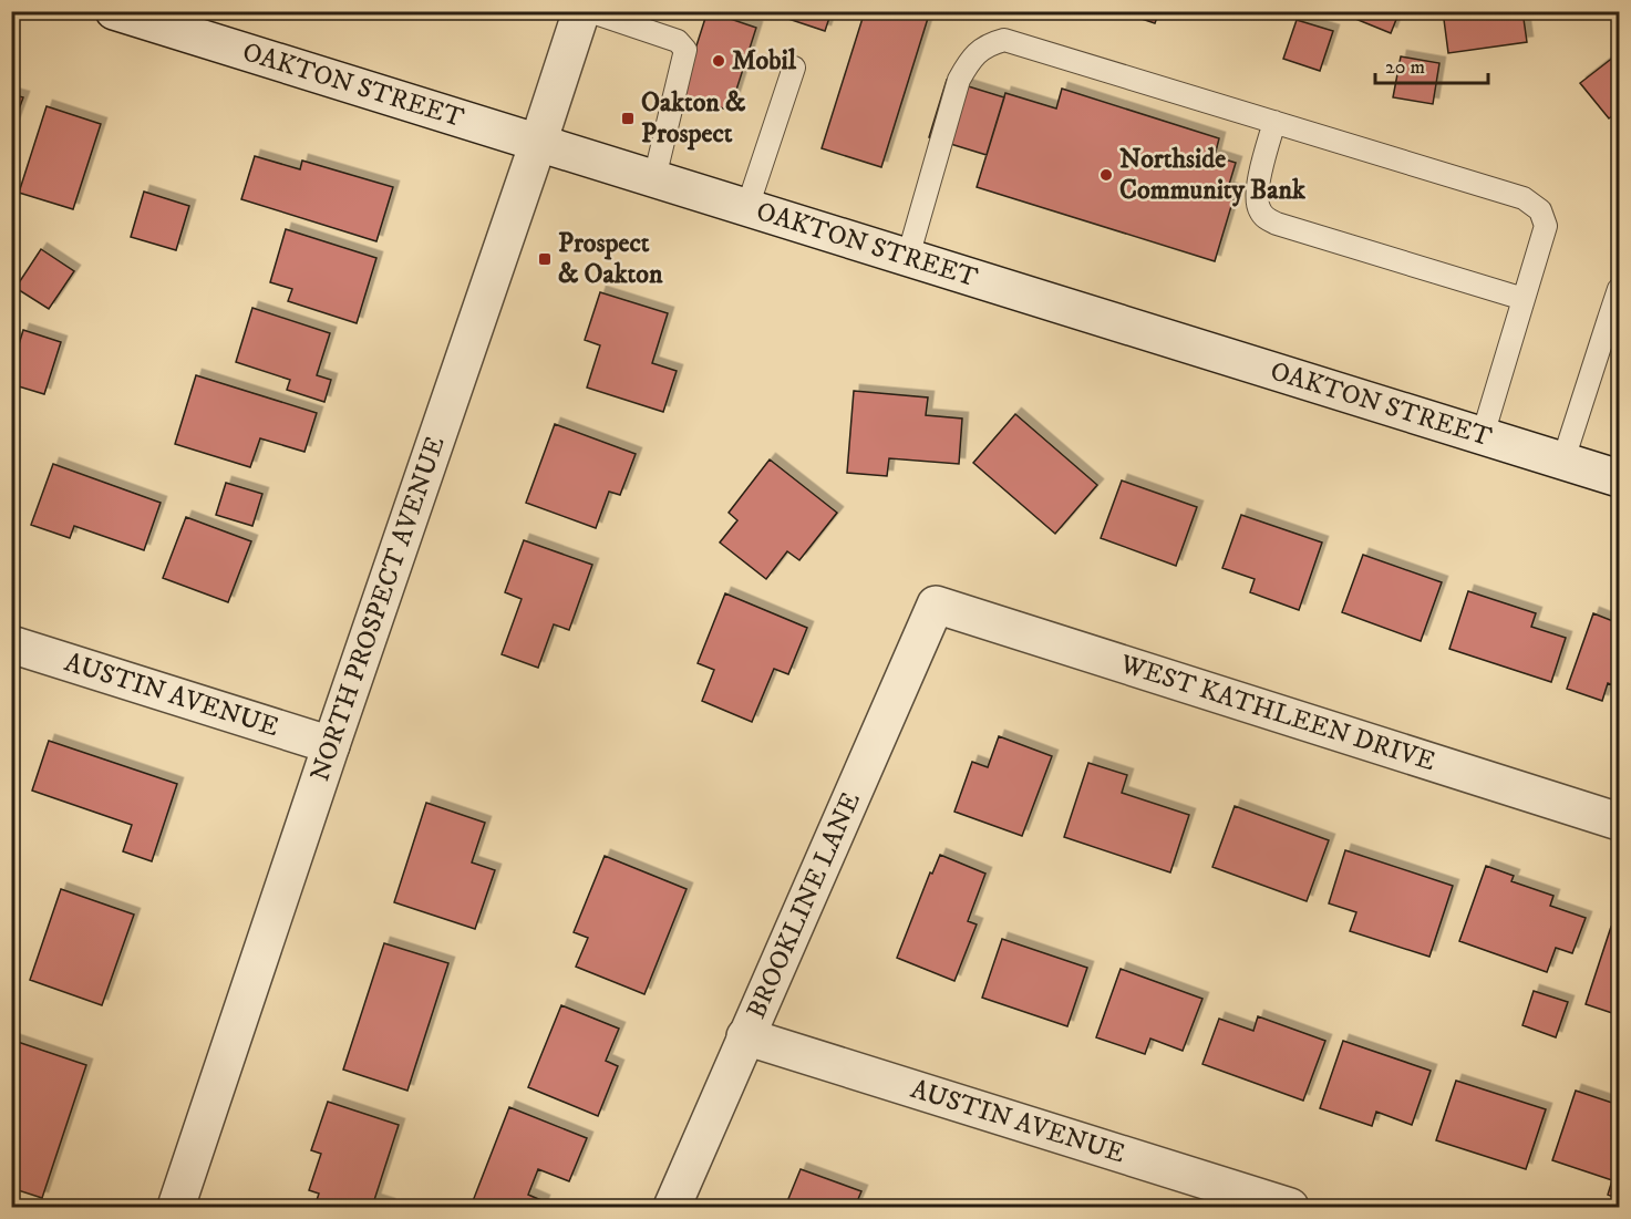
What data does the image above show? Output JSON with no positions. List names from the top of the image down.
{
  "streets": {
    "street": [
      "OAKTON STREET",
      "NORTH PROSPECT AVENUE",
      "AUSTIN AVENUE",
      "WEST KATHLEEN DRIVE",
      "BROOKLINE LANE"
    ]
  },
  "crossings": [
    ["OAKTON STREET", "NORTH PROSPECT AVENUE"],
    ["NORTH PROSPECT AVENUE", "AUSTIN AVENUE"],
    ["AUSTIN AVENUE", "BROOKLINE LANE"],
    ["WEST KATHLEEN DRIVE", "BROOKLINE LANE"]
  ],
  "places": {
    "other": ["Mobil", "Northside Community Bank"],
    "transit": ["Oakton & Prospect", "Prospect & Oakton"]
  },
  "scale_bar": "20 m"
}
